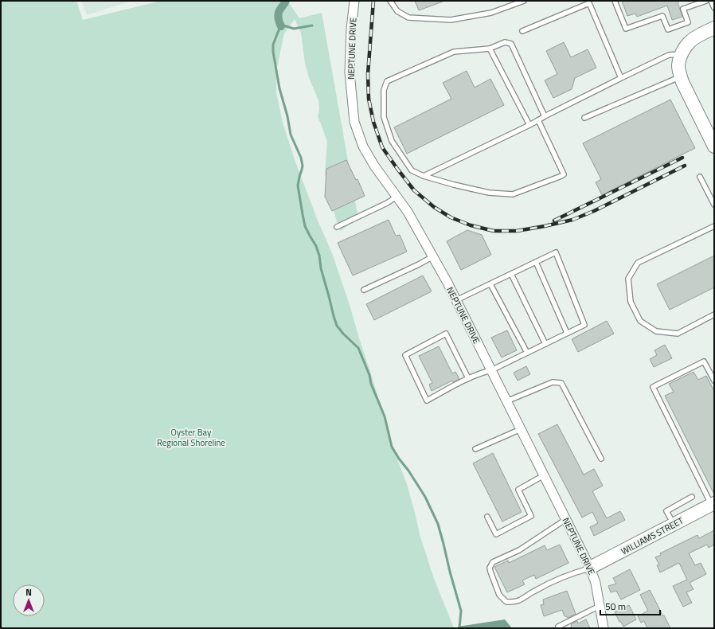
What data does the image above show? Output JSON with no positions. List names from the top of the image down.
{
  "streets": {
    "street": ["NEPTUNE DRIVE", "WILLIAMS STREET"]
  },
  "crossings": [
    ["NEPTUNE DRIVE", "WILLIAMS STREET"]
  ],
  "parks": ["Oyster Bay Regional Shoreline"],
  "scale_bar": "50 m",
  "north": "top"
}
